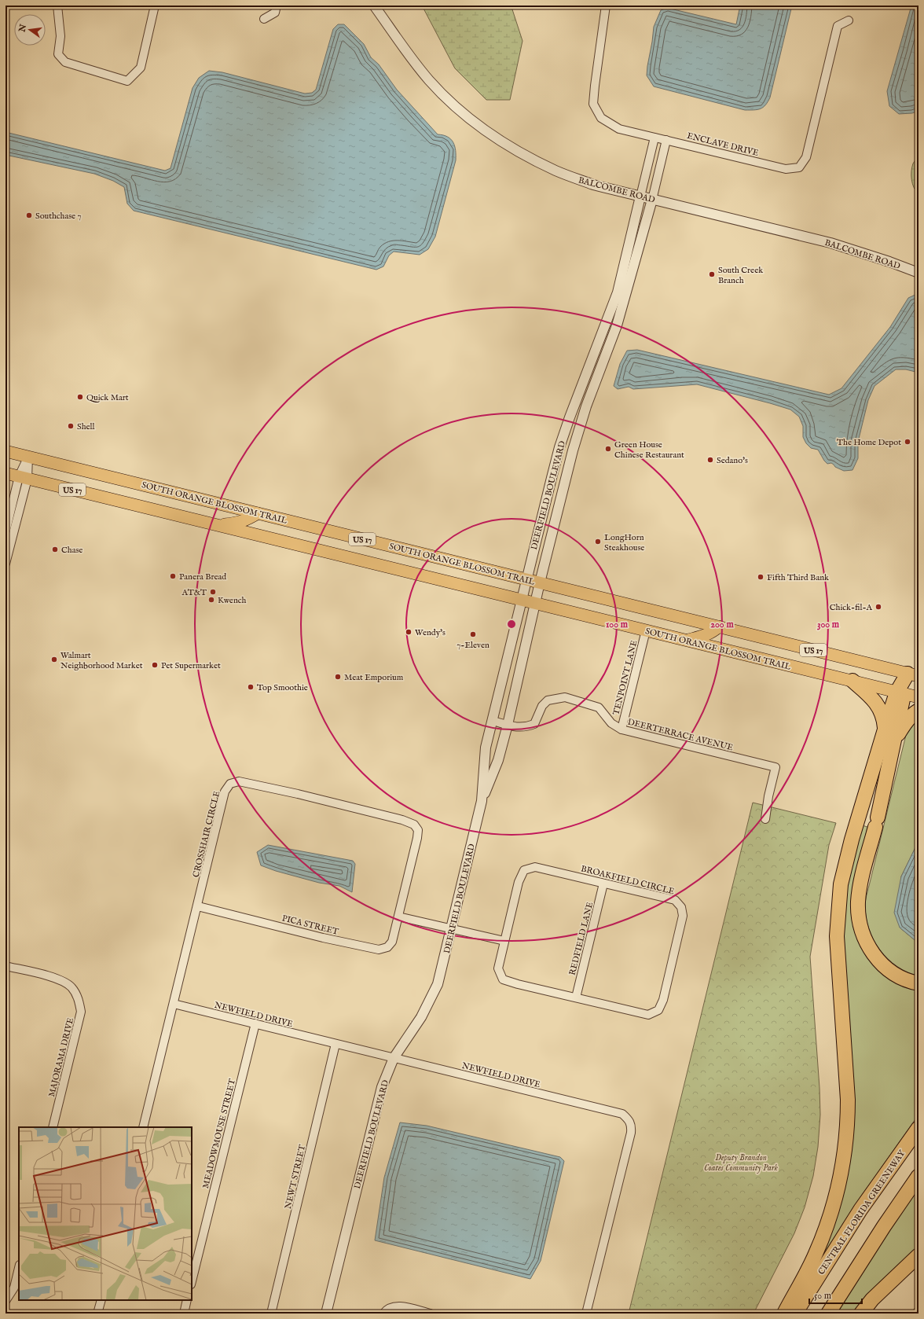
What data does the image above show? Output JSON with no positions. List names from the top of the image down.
{
  "streets": {
    "highway": ["CENTRAL FLORIDA GREENEWAY"],
    "main road": ["US 17", "SOUTH ORANGE BLOSSOM TRAIL"],
    "street": [
      "ENCLAVE DRIVE",
      "BALCOMBE ROAD",
      "DEERFIELD BOULEVARD",
      "TENPOINT LANE",
      "DEERTERRACE AVENUE",
      "CROSSHAIR CIRCLE",
      "BROAKFIELD CIRCLE",
      "PICA STREET",
      "REDFIELD LANE",
      "NEWFIELD DRIVE",
      "MAJORAMA DRIVE",
      "MEADOWMOUSE STREET",
      "NEWT STREET"
    ]
  },
  "crossings": [
    ["BALCOMBE ROAD", "DEERFIELD BOULEVARD"],
    ["DEERFIELD BOULEVARD", "SOUTH ORANGE BLOSSOM TRAIL"],
    ["DEERFIELD BOULEVARD", "DEERTERRACE AVENUE"],
    ["DEERFIELD BOULEVARD", "NEWFIELD DRIVE"],
    ["SOUTH ORANGE BLOSSOM TRAIL", "TENPOINT LANE"],
    ["TENPOINT LANE", "DEERTERRACE AVENUE"],
    ["CROSSHAIR CIRCLE", "PICA STREET"],
    ["CROSSHAIR CIRCLE", "NEWFIELD DRIVE"],
    ["BROAKFIELD CIRCLE", "REDFIELD LANE"],
    ["NEWFIELD DRIVE", "MEADOWMOUSE STREET"],
    ["NEWFIELD DRIVE", "NEWT STREET"]
  ],
  "parks": ["Deputy Brandon Coates Community Park"],
  "places": [
    "Southchase 7",
    "South Creek Branch",
    "Quick Mart",
    "Shell",
    "The Home Depot",
    "Green House Chinese Restaurant",
    "Sedano's",
    "LongHorn Steakhouse",
    "Chase",
    "Panera Bread",
    "Fifth Third Bank",
    "AT&T",
    "Kwench",
    "Chick-fil-A",
    "Wendy's",
    "7-Eleven",
    "Walmart Neighborhood Market",
    "Pet Supermarket",
    "Meat Emporium",
    "Top Smoothie"
  ],
  "scale_bar": "50 m",
  "north": "left",
  "rings": ["100 m", "200 m", "300 m"]
}
